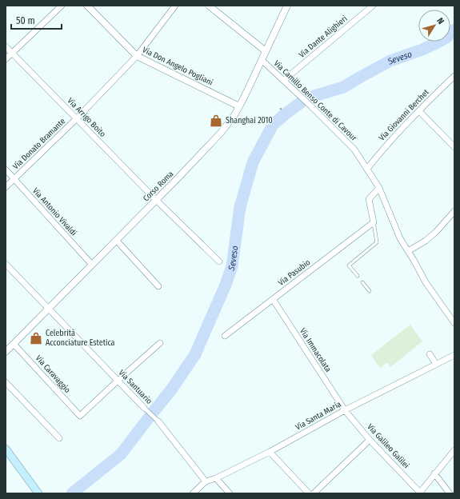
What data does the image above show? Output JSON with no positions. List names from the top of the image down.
{
  "streets": {
    "street": [
      "Via Dante Alighieri",
      "Via Don Angelo Pogliani",
      "Via Camillo Benso Conte di Cavour",
      "Via Giovanni Berchet",
      "Via Arrigo Boito",
      "Via Donato Bramante",
      "Corso Roma",
      "Via Antonio Vivaldi",
      "Via Pasubio",
      "Via Immacolata",
      "Via Caravaggio",
      "Via Santuario",
      "Via Santa Maria",
      "Via Galileo Galilei"
    ]
  },
  "crossings": [
    ["Via Dante Alighieri", "Via Camillo Benso Conte di Cavour"],
    ["Via Don Angelo Pogliani", "Via Donato Bramante"],
    ["Via Don Angelo Pogliani", "Corso Roma"],
    ["Via Camillo Benso Conte di Cavour", "Via Giovanni Berchet"],
    ["Via Camillo Benso Conte di Cavour", "Corso Roma"],
    ["Via Arrigo Boito", "Via Donato Bramante"],
    ["Via Arrigo Boito", "Corso Roma"],
    ["Via Donato Bramante", "Via Antonio Vivaldi"],
    ["Corso Roma", "Via Antonio Vivaldi"],
    ["Corso Roma", "Via Caravaggio"],
    ["Corso Roma", "Via Santuario"],
    ["Via Pasubio", "Via Immacolata"],
    ["Via Immacolata", "Via Santa Maria"],
    ["Via Immacolata", "Via Galileo Galilei"],
    ["Via Caravaggio", "Via Santuario"],
    ["Via Santuario", "Via Santa Maria"],
    ["Via Santa Maria", "Via Galileo Galilei"]
  ],
  "water": ["Seveso"],
  "places": {
    "shop": ["Shanghai 2010", "Celebrità Acconciature Estetica"]
  },
  "scale_bar": "50 m",
  "north": "top right"
}
